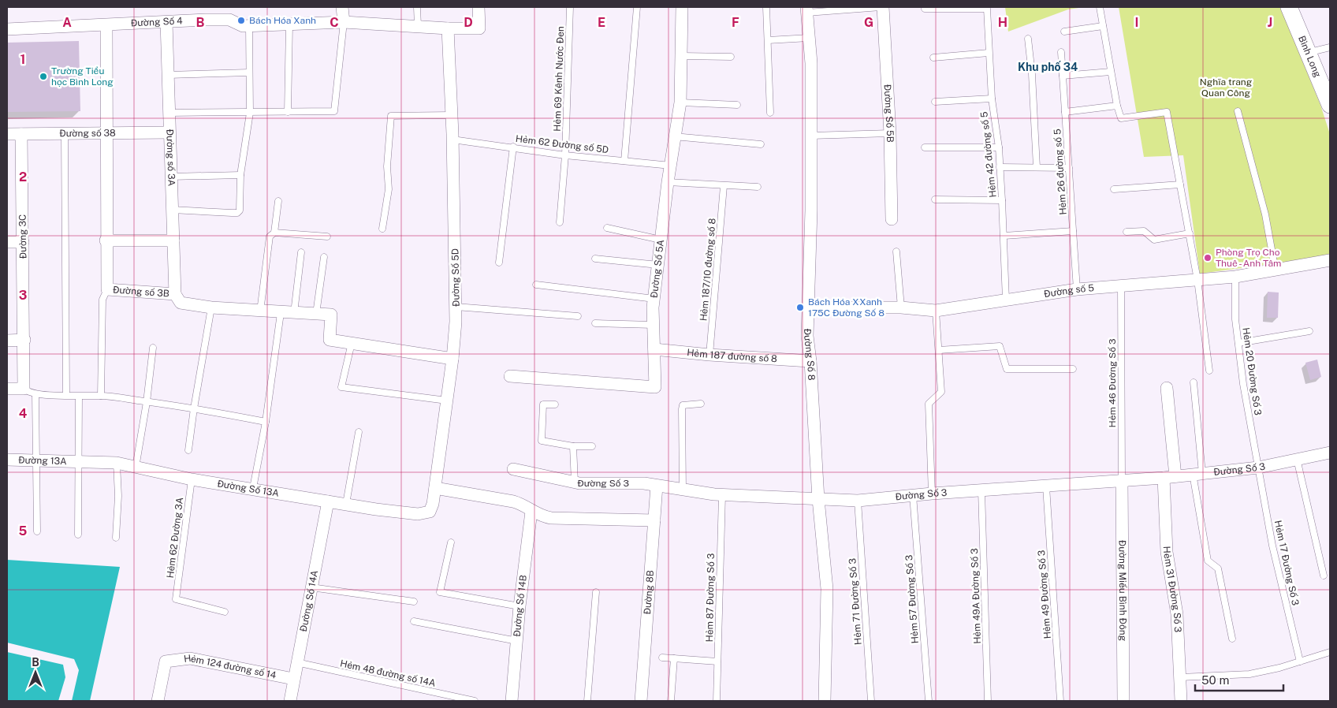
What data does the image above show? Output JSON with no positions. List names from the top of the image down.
{
  "streets": {
    "main road": ["Bình Long"],
    "street": [
      "Đường Số 4",
      "Đường Số 5B",
      "Đường số 38",
      "Đường số 3A",
      "Đường 3C",
      "Đường Số 5A",
      "Đường Số 5D",
      "Đường số 3B",
      "Đường số 5",
      "Đường Số 8",
      "Hẻm 187 đường số 8",
      "Đường 13A",
      "Đường Số 3",
      "Đường Số 13A",
      "Hẻm 31 Đường Số 3",
      "Đường Miếu Bình Đông",
      "Đường 8B",
      "Đường Số 14A",
      "Đường Số 14B",
      "Hẻm 124 đường số 14"
    ],
    "lane": [
      "Hẻm 69 Kênh Nước Đen",
      "Hẻm 62 Đường số 5D",
      "Hẻm 42 đường số 5",
      "Hẻm 26 đường số 5",
      "Hẻm 187/10 đường số 8",
      "Hẻm 20 Đường Số 3",
      "Hẻm 46 Đường Số 3",
      "Hẻm 62 Đường 3A",
      "Hẻm 17 Đường Số 3",
      "Hẻm 49 Đường Số 3",
      "Hẻm 49A Đường Số 3",
      "Hẻm 87 Đường Số 3",
      "Hẻm 57 Đường Số 3",
      "Hẻm 71 Đường Số 3",
      "Hẻm 48 đường số 14A"
    ]
  },
  "crossings": [
    ["Đường Số 4", "Đường số 3A"],
    ["Đường Số 4", "Đường Số 5D"],
    ["Đường Số 4", "Đường số 3B"],
    ["Hẻm 69 Kênh Nước Đen", "Hẻm 62 Đường số 5D"],
    ["Đường số 38", "Đường số 3A"],
    ["Đường số 38", "Đường 3C"],
    ["Đường số 38", "Đường số 3B"],
    ["Hẻm 62 Đường số 5D", "Đường Số 5A"],
    ["Hẻm 62 Đường số 5D", "Đường Số 5D"],
    ["Hẻm 42 đường số 5", "Đường số 5"],
    ["Đường số 3A", "Đường số 3B"],
    ["Hẻm 26 đường số 5", "Đường số 5"],
    ["Đường Số 5A", "Hẻm 187 đường số 8"],
    ["Hẻm 187/10 đường số 8", "Hẻm 187 đường số 8"],
    ["Đường Số 5D", "Đường số 3B"],
    ["Đường Số 5D", "Đường Số 13A"],
    ["Đường số 5", "Đường Số 8"],
    ["Đường số 5", "Hẻm 20 Đường Số 3"],
    ["Đường số 5", "Hẻm 46 Đường Số 3"],
    ["Đường Số 8", "Hẻm 187 đường số 8"],
    ["Đường Số 8", "Đường Số 3"],
    ["Hẻm 20 Đường Số 3", "Đường Số 3"],
    ["Hẻm 20 Đường Số 3", "Hẻm 17 Đường Số 3"],
    ["Hẻm 46 Đường Số 3", "Đường Số 3"],
    ["Hẻm 46 Đường Số 3", "Đường Miếu Bình Đông"],
    ["Đường 13A", "Đường Số 13A"],
    ["Đường Số 3", "Hẻm 17 Đường Số 3"],
    ["Đường Số 3", "Hẻm 31 Đường Số 3"],
    ["Đường Số 3", "Đường Miếu Bình Đông"],
    ["Đường Số 3", "Đường 8B"],
    ["Đường Số 3", "Hẻm 49 Đường Số 3"],
    ["Đường Số 3", "Hẻm 49A Đường Số 3"],
    ["Đường Số 3", "Hẻm 87 Đường Số 3"],
    ["Đường Số 3", "Hẻm 57 Đường Số 3"],
    ["Đường Số 3", "Hẻm 71 Đường Số 3"],
    ["Đường Số 13A", "Hẻm 62 Đường 3A"],
    ["Đường Số 13A", "Đường Số 14A"],
    ["Đường Số 14A", "Hẻm 124 đường số 14"],
    ["Đường Số 14A", "Hẻm 48 đường số 14A"]
  ],
  "districts": ["Khu phố 34"],
  "parks": ["Nghĩa trang Quan Công"],
  "places": [
    "Bách Hóa Xanh",
    "Trường Tiểu học Bình Long",
    "Phòng Trọ Cho Thuê - Anh Tâm",
    "Bách Hóa XXanh 175C Đường Số 8"
  ],
  "scale_bar": "50 m",
  "north": "top",
  "grid": {
    "columns": [
      "A",
      "B",
      "C",
      "D",
      "E",
      "F",
      "G",
      "H",
      "I",
      "J"
    ],
    "rows": [
      "1",
      "2",
      "3",
      "4",
      "5"
    ]
  }
}
